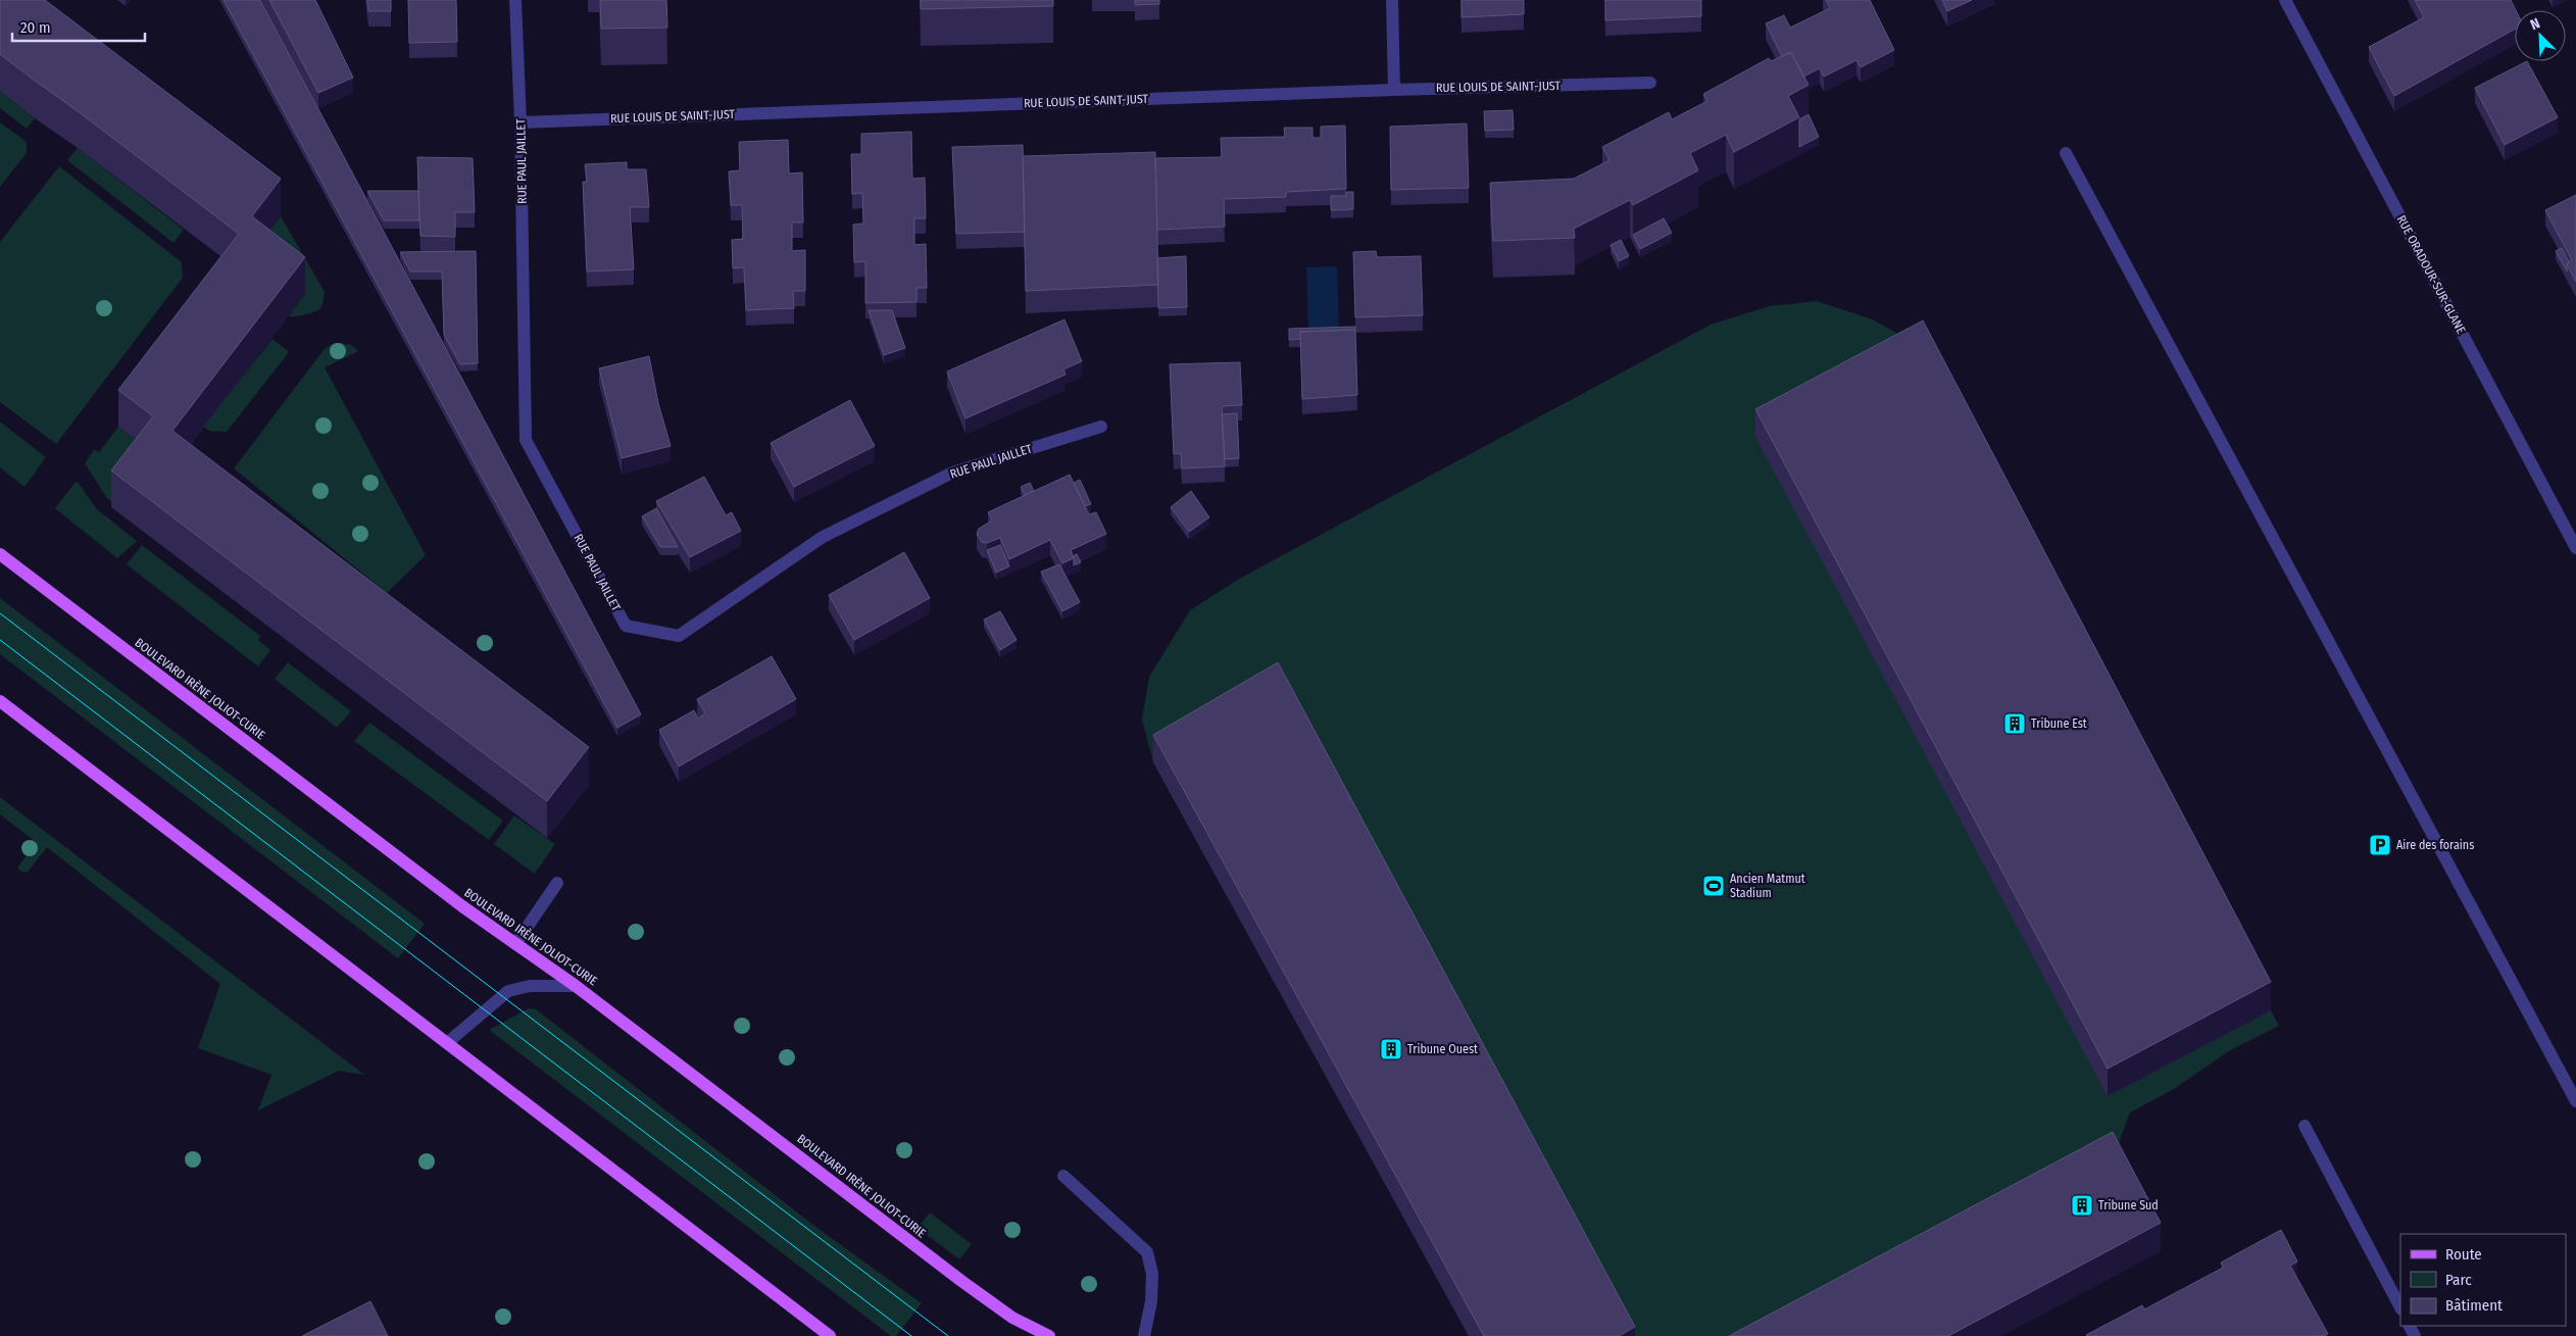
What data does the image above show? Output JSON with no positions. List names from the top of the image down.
{
  "streets": {
    "main road": ["BOULEVARD IRÈNE JOLIOT-CURIE"],
    "street": ["RUE LOUIS DE SAINT-JUST", "RUE PAUL JAILLET", "RUE ORADOUR-SUR-GLANE"]
  },
  "crossings": [
    ["RUE LOUIS DE SAINT-JUST", "RUE PAUL JAILLET"]
  ],
  "places": {
    "building": ["Tribune Est", "Tribune Ouest", "Tribune Sud"],
    "parking": ["Aire des forains"],
    "sports": ["Ancien Matmut Stadium"]
  },
  "legend": ["Route", "Parc", "Bâtiment"],
  "scale_bar": "20 m",
  "north": "top left"
}
